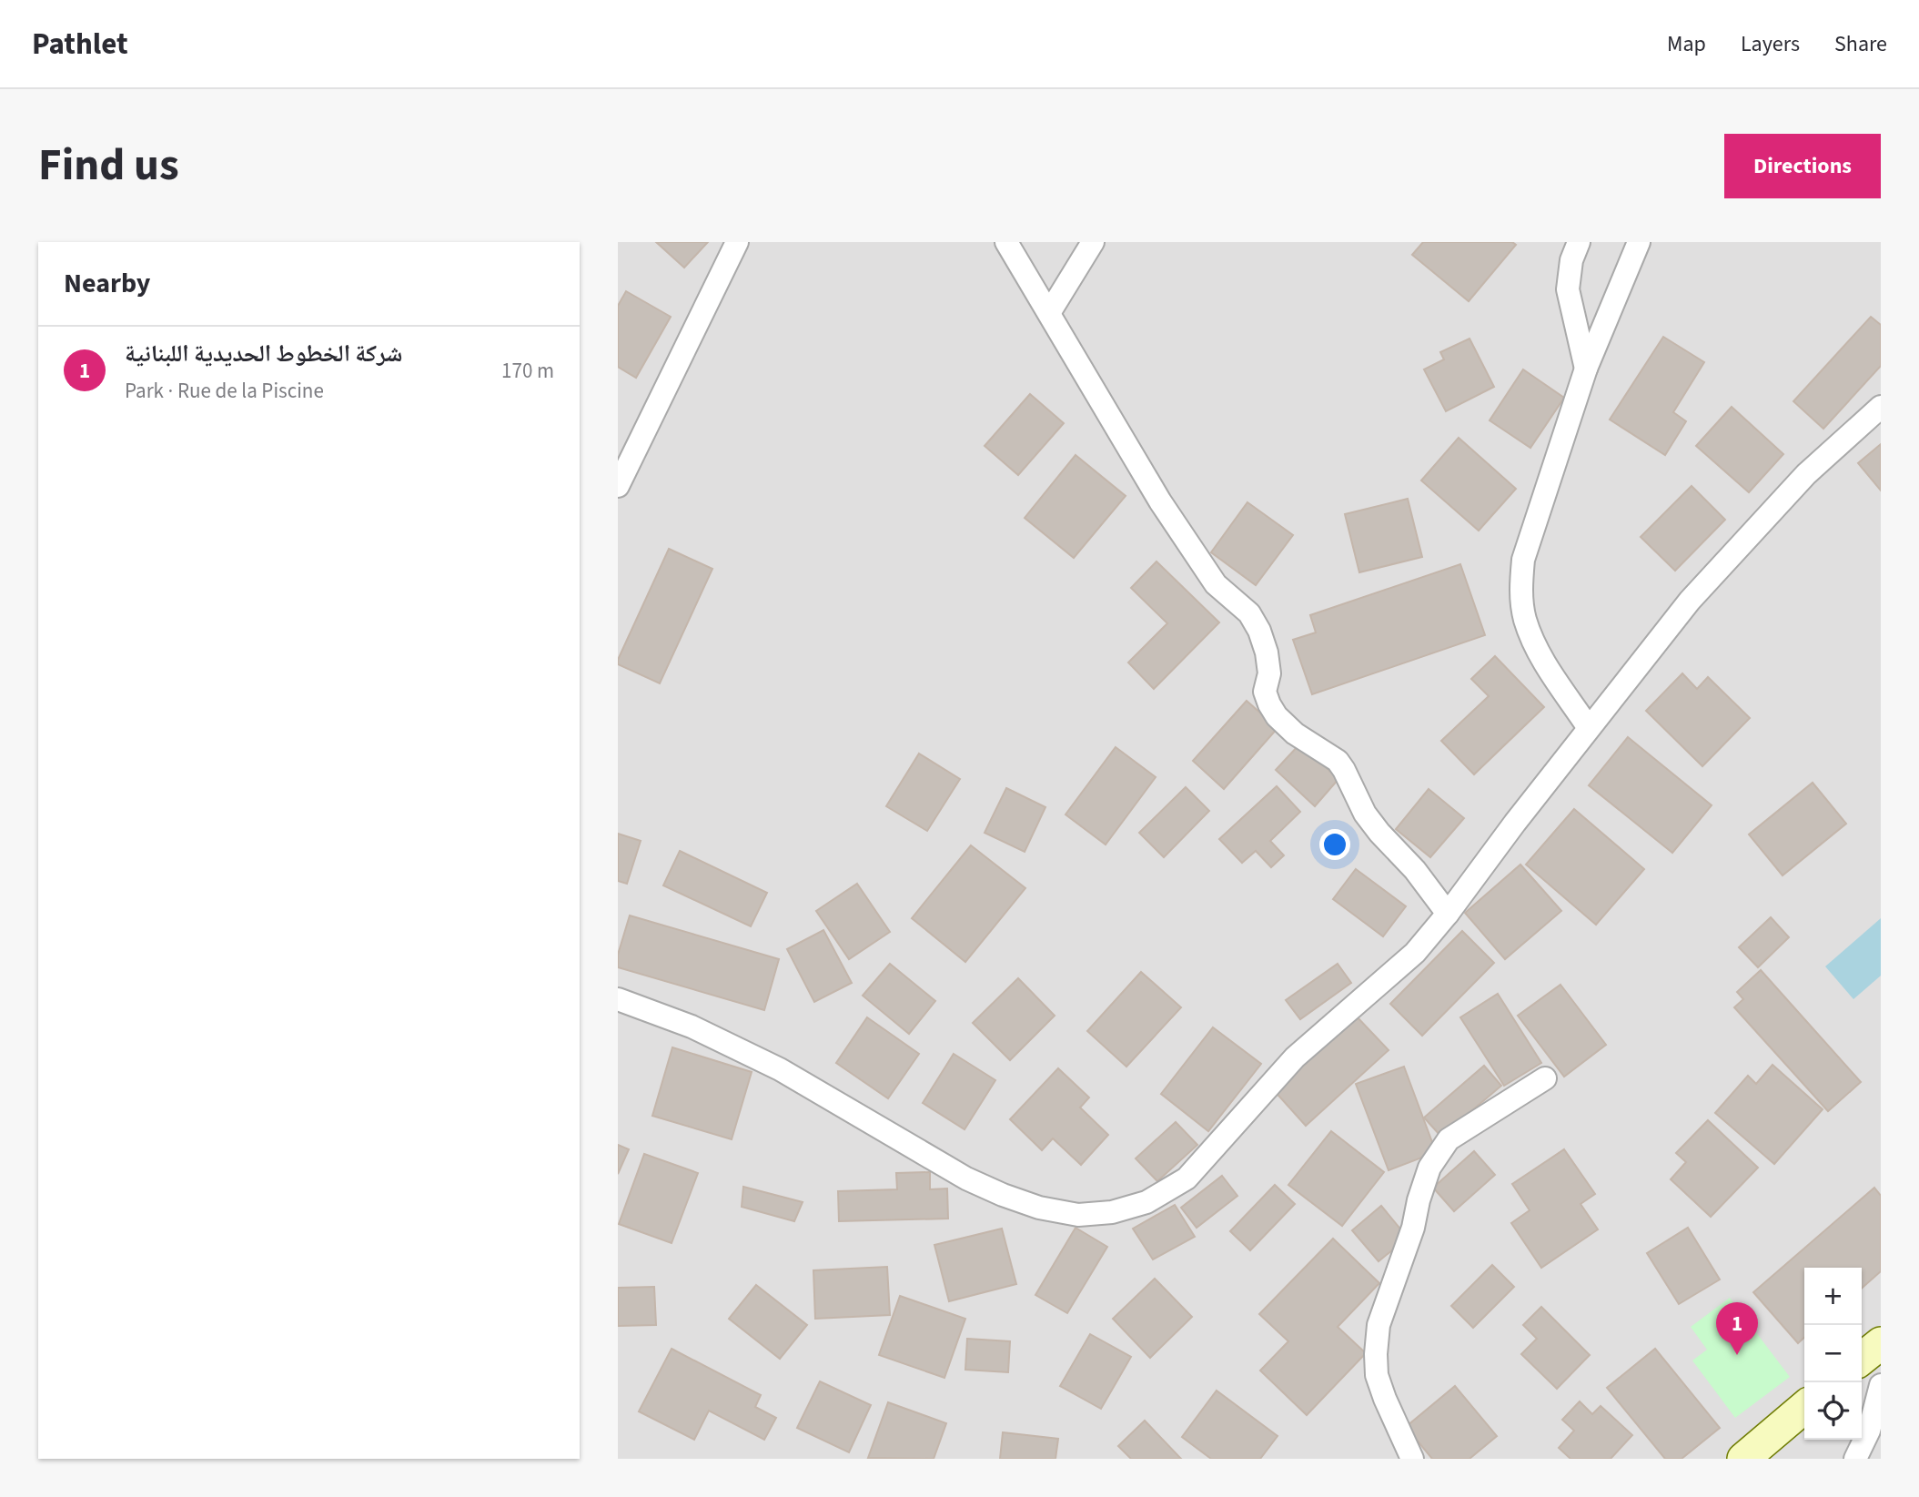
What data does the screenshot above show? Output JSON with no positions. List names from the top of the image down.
{
  "page": {
    "header": "Pathlet",
    "nav": ["Map", "Layers", "Share"],
    "title": "Find us",
    "buttons": "Directions",
    "heading": "Nearby",
    "list": [
      {
        "mark": "1",
        "name": "شركة الخطوط الحديدية اللبنانية",
        "note": "Park · Rue de la Piscine",
        "value": "170 m"
      }
    ],
    "map_buttons": ["+", "−"],
    "pins": "1"
  }
}
